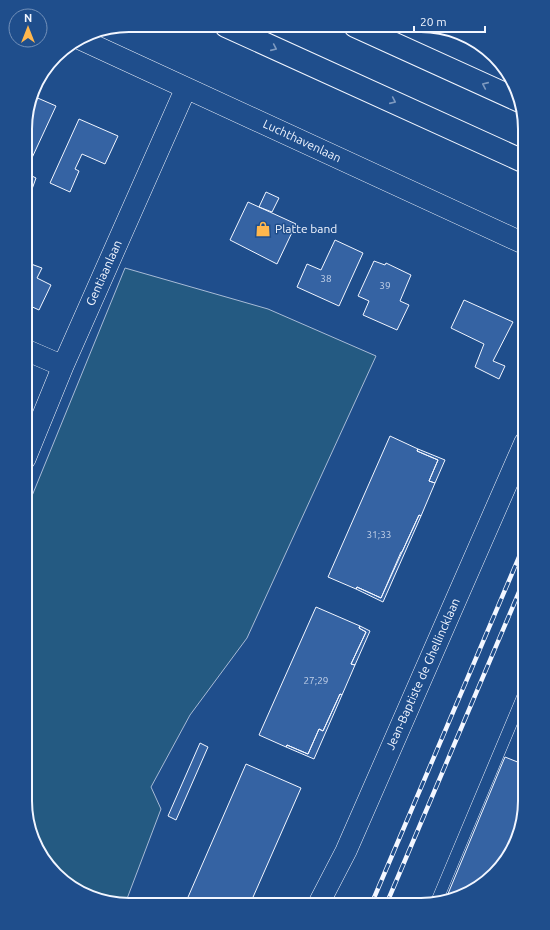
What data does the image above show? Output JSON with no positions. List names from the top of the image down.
{
  "streets": {
    "street": ["Luchthavenlaan", "Gentiaanlaan", "Jean-Baptiste de Ghellincklaan"]
  },
  "crossings": [
    ["Luchthavenlaan", "Gentiaanlaan"]
  ],
  "places": {
    "shop": ["Platte band"]
  },
  "house_numbers": [
    "38",
    "39",
    "31;33",
    "27;29"
  ],
  "scale_bar": "20 m",
  "north": "top"
}
